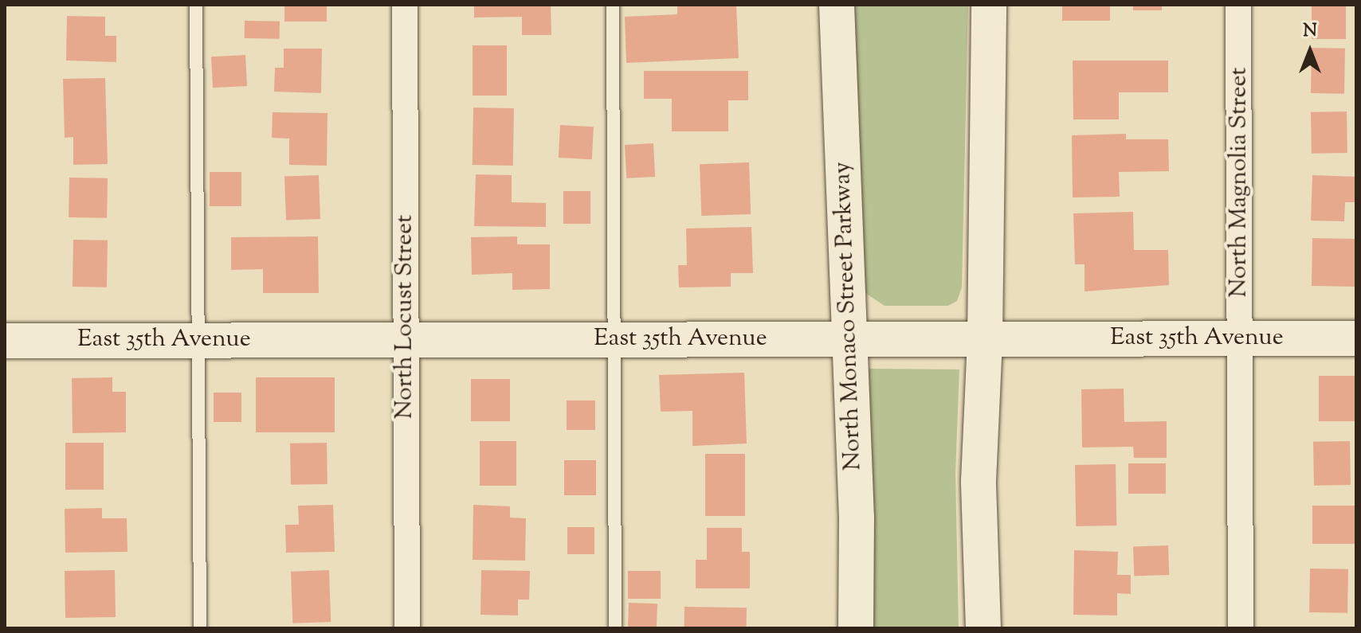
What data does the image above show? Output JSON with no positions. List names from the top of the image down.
{
  "streets": {
    "street": [
      "North Magnolia Street",
      "North Monaco Street Parkway",
      "North Locust Street",
      "East 35th Avenue"
    ]
  },
  "crossings": [
    ["North Magnolia Street", "East 35th Avenue"],
    ["North Monaco Street Parkway", "East 35th Avenue"],
    ["North Locust Street", "East 35th Avenue"]
  ],
  "north": "top"
}
